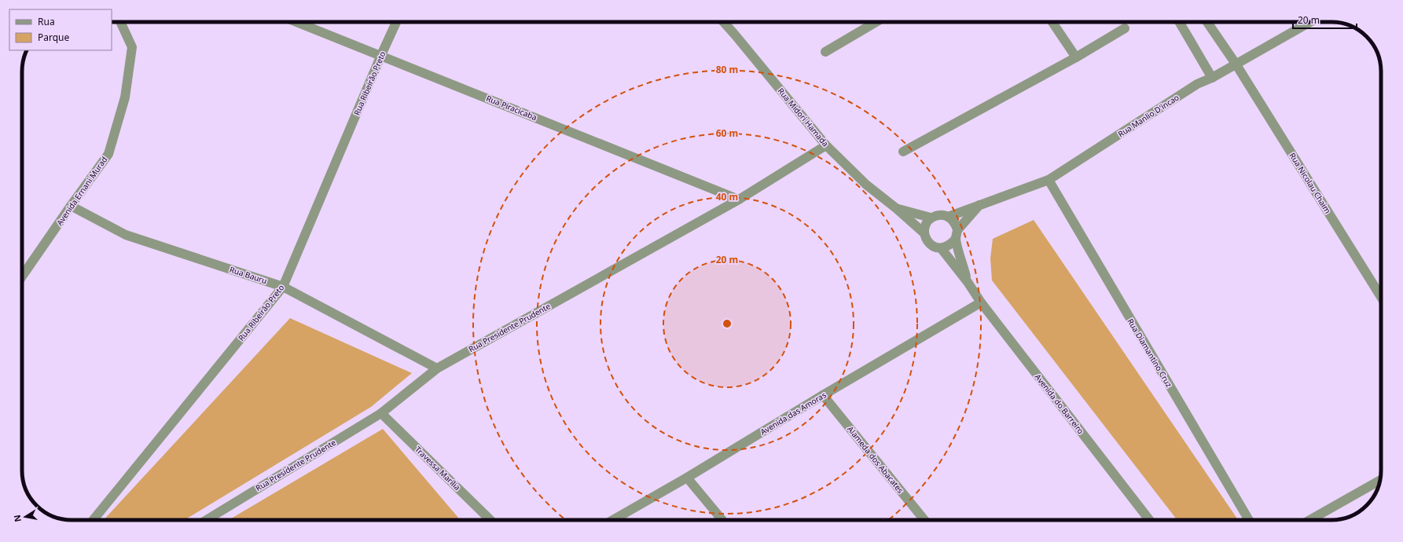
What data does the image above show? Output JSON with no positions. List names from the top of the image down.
{
  "streets": {
    "street": [
      "Rua Ribeirão Preto",
      "Rua Piracicaba",
      "Rua Manlio D'incao",
      "Rua Midori Hamada",
      "Rua Nicolau Chaim",
      "Avenida Ernani Murad",
      "Rua Bauru",
      "Rua Presidente Prudente",
      "Rua Diamantino Cruz",
      "Avenida do Barreiro",
      "Avenida das Amoras",
      "Alameda dos Abacates",
      "Travessa Marília"
    ]
  },
  "crossings": [
    ["Rua Ribeirão Preto", "Rua Piracicaba"],
    ["Rua Ribeirão Preto", "Rua Bauru"],
    ["Rua Piracicaba", "Rua Presidente Prudente"],
    ["Rua Manlio D'incao", "Rua Midori Hamada"],
    ["Rua Manlio D'incao", "Rua Nicolau Chaim"],
    ["Rua Manlio D'incao", "Rua Diamantino Cruz"],
    ["Rua Manlio D'incao", "Avenida do Barreiro"],
    ["Rua Midori Hamada", "Rua Presidente Prudente"],
    ["Rua Midori Hamada", "Avenida do Barreiro"],
    ["Avenida Ernani Murad", "Rua Bauru"],
    ["Rua Bauru", "Rua Presidente Prudente"],
    ["Rua Presidente Prudente", "Travessa Marília"],
    ["Avenida do Barreiro", "Avenida das Amoras"],
    ["Avenida das Amoras", "Alameda dos Abacates"]
  ],
  "legend": ["Rua", "Parque"],
  "scale_bar": "20 m",
  "north": "left",
  "rings": [
    "80 m",
    "60 m",
    "40 m",
    "20 m"
  ]
}
